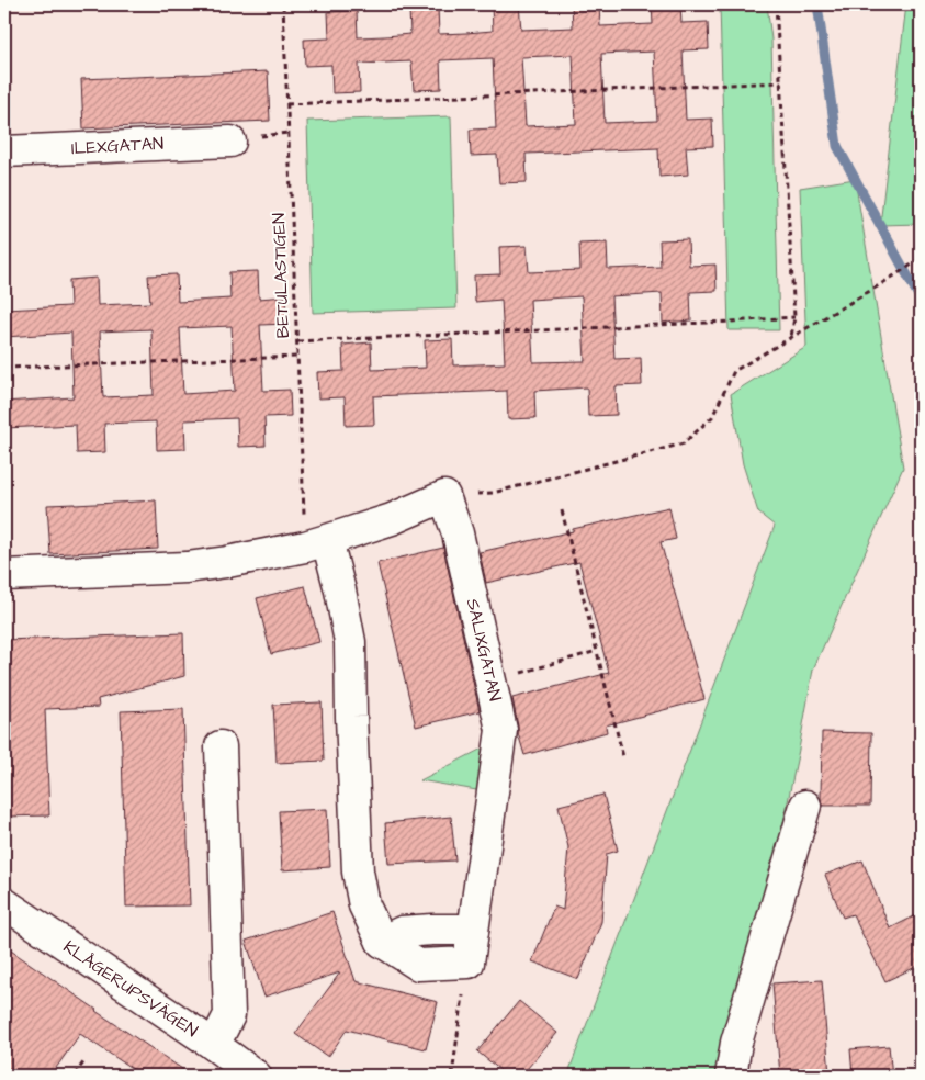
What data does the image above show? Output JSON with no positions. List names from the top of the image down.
{
  "streets": {
    "street": ["ILEXGATAN", "SALIXGATAN", "KLÅGERUPSVÄGEN"],
    "path": ["BETULASTIGEN"]
  }
}
